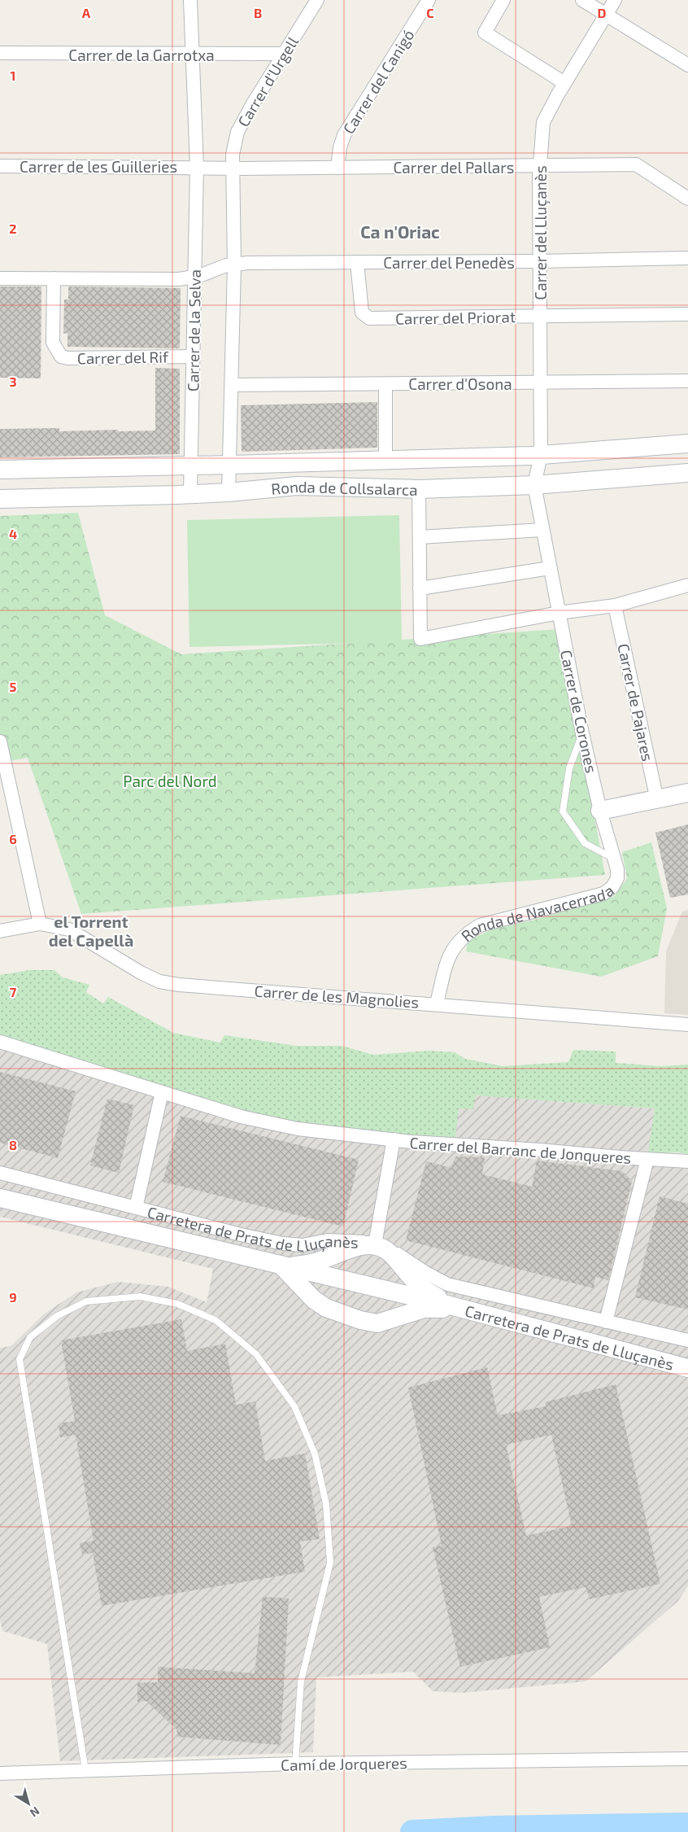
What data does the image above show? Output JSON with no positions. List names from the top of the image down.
{
  "streets": {
    "street": [
      "Carrer de la Garrotxa",
      "Carrer d'Urgell",
      "Carrer del Canigó",
      "Carrer de les Guilleries",
      "Carrer del Pallars",
      "Carrer del Lluçanès",
      "Carrer del Penedès",
      "Carrer del Priorat",
      "Carrer de la Selva",
      "Carrer del Rif",
      "Carrer d'Osona",
      "Ronda de Collsalarca",
      "Carrer de Pajares",
      "Carrer de Corones",
      "Ronda de Navacerrada",
      "Carrer de les Magnolies",
      "Carrer del Barranc de Jonqueres",
      "Carretera de Prats de Lluçanès",
      "Camí de Jorqueres"
    ]
  },
  "crossings": [
    ["Carrer de la Garrotxa", "Carrer d'Urgell"],
    ["Carrer de la Garrotxa", "Carrer de la Selva"],
    ["Carrer d'Urgell", "Carrer de les Guilleries"],
    ["Carrer d'Urgell", "Carrer del Pallars"],
    ["Carrer del Canigó", "Carrer del Pallars"],
    ["Carrer de les Guilleries", "Carrer del Pallars"],
    ["Carrer de les Guilleries", "Carrer de la Selva"],
    ["Carrer del Pallars", "Carrer del Lluçanès"],
    ["Carrer del Lluçanès", "Carrer del Penedès"],
    ["Carrer del Lluçanès", "Carrer del Priorat"],
    ["Carrer del Lluçanès", "Carrer d'Osona"],
    ["Carrer del Lluçanès", "Ronda de Collsalarca"],
    ["Carrer del Lluçanès", "Carrer de Corones"],
    ["Carrer del Penedès", "Carrer del Priorat"],
    ["Carrer del Penedès", "Carrer de la Selva"],
    ["Carrer del Penedès", "Carrer del Rif"],
    ["Carrer de la Selva", "Carrer del Rif"],
    ["Carrer de la Selva", "Ronda de Collsalarca"],
    ["Ronda de Collsalarca", "Carrer de Corones"],
    ["Carrer de Corones", "Ronda de Navacerrada"],
    ["Ronda de Navacerrada", "Carrer de les Magnolies"],
    ["Carrer del Barranc de Jonqueres", "Carretera de Prats de Lluçanès"]
  ],
  "districts": ["Ca n'Oriac", "el Torrent del Capellà"],
  "parks": ["Parc del Nord"],
  "north": "bottom right",
  "grid": {
    "columns": [
      "A",
      "B",
      "C",
      "D"
    ],
    "rows": [
      "1",
      "2",
      "3",
      "4",
      "5",
      "6",
      "7",
      "8",
      "9"
    ]
  }
}
